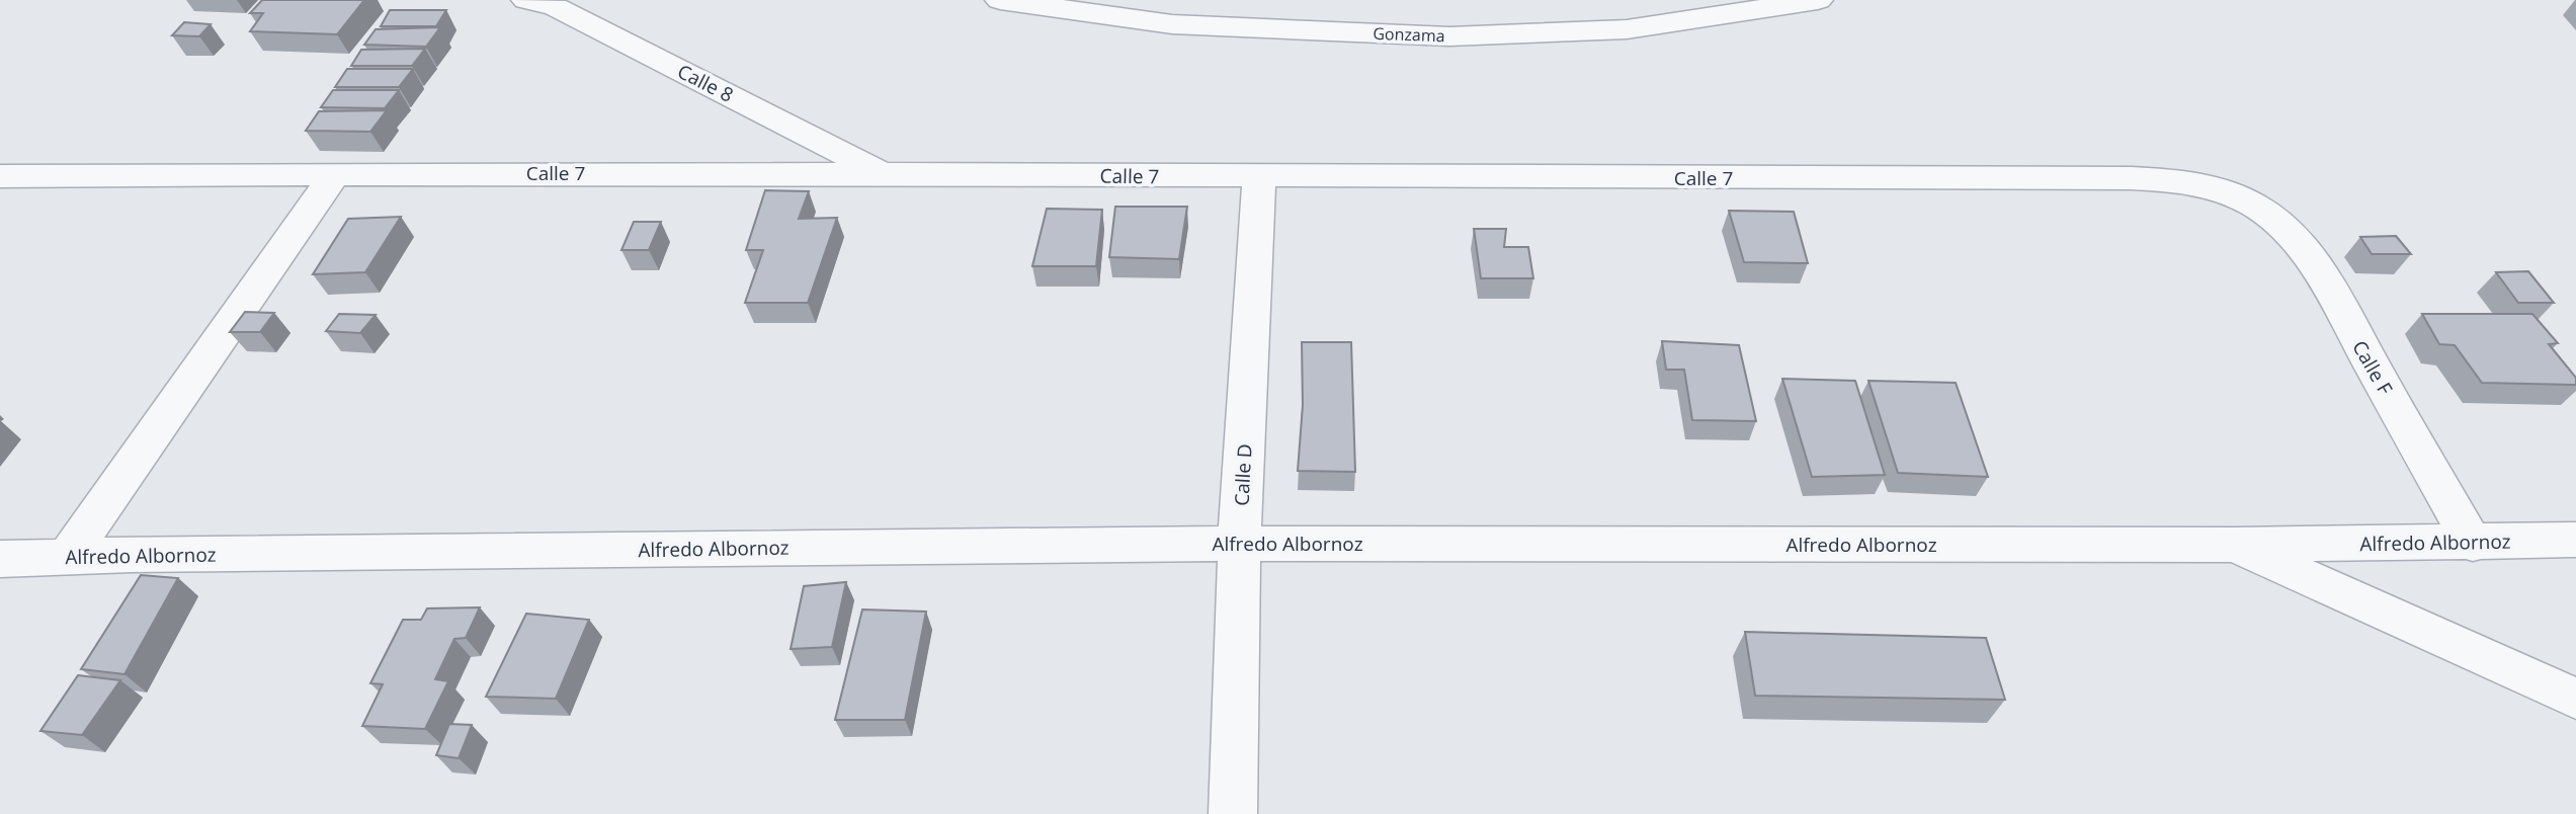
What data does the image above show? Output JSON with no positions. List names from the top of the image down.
{
  "streets": {
    "street": [
      "Gonzama",
      "Calle 8",
      "Calle 7",
      "Calle F",
      "Calle D",
      "Alfredo Albornoz"
    ]
  },
  "crossings": [
    ["Calle 8", "Calle 7"],
    ["Calle 7", "Calle F"],
    ["Calle 7", "Calle D"],
    ["Calle F", "Alfredo Albornoz"],
    ["Calle D", "Alfredo Albornoz"]
  ]
}
